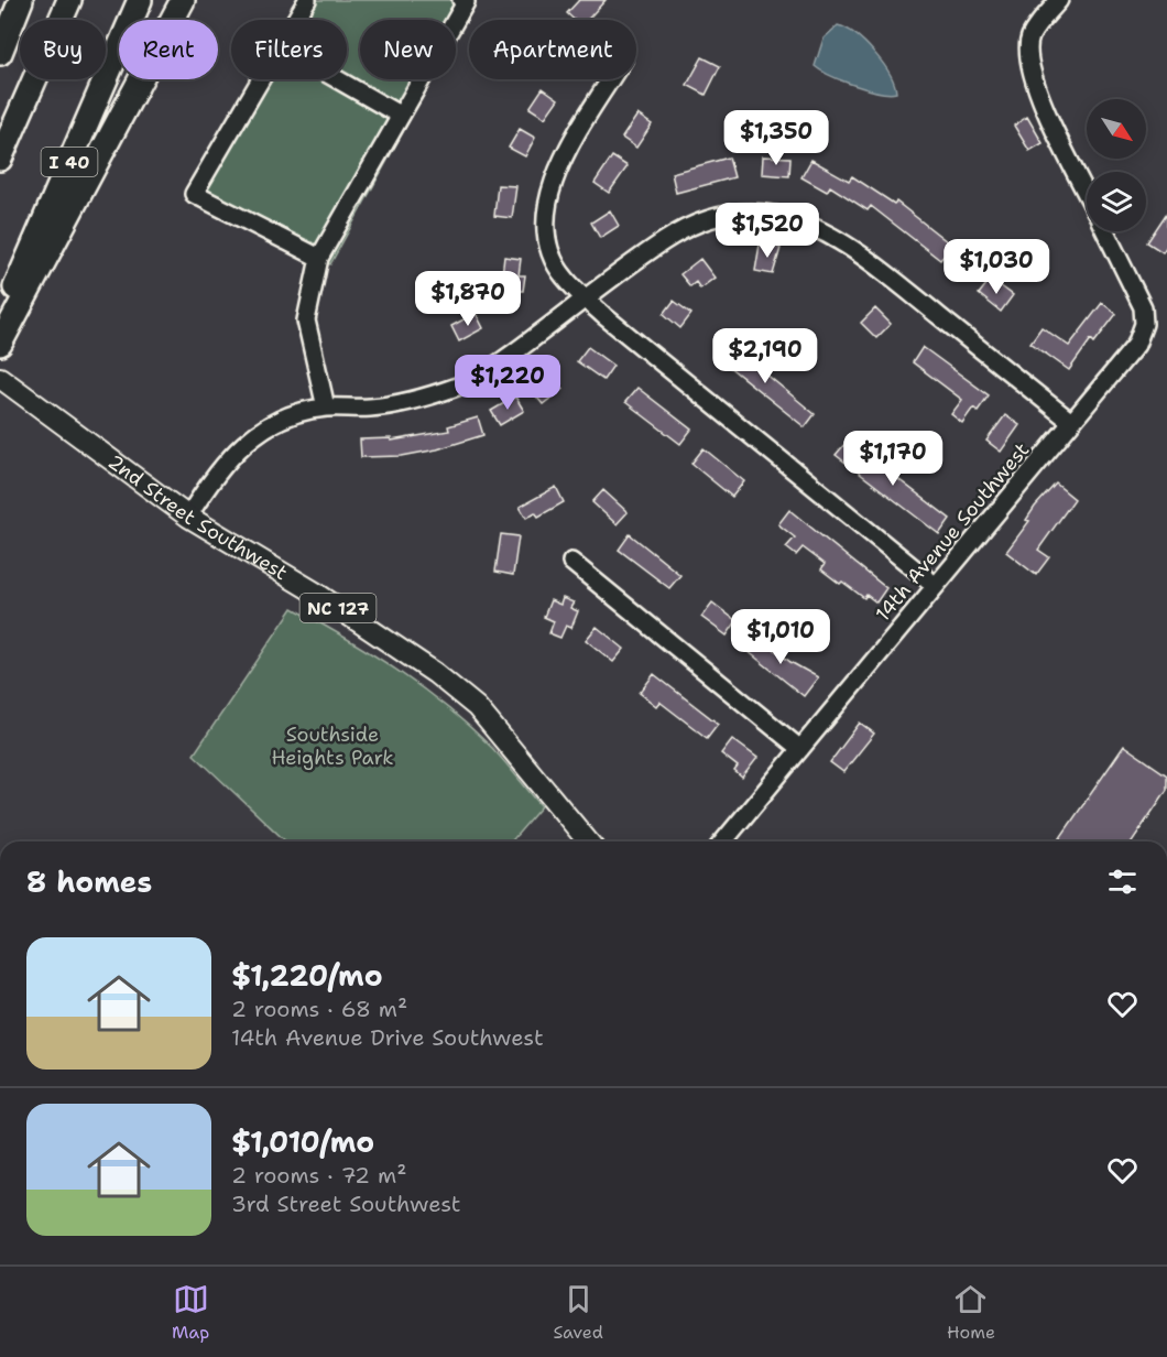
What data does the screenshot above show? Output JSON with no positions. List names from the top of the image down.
{
  "streets": {
    "highway": ["I 40"],
    "main road": ["2nd Street Southwest", "NC 127"],
    "street": ["14th Avenue Southwest"]
  },
  "parks": ["Southside Heights Park"],
  "north": "bottom right",
  "page": {
    "chip": [
      "Buy",
      "Rent",
      "Filters",
      "New",
      "Apartment"
    ],
    "price": [
      "$1,350",
      "$1,520",
      "$1,030",
      "$1,870",
      "$2,190",
      "$1,220",
      "$1,170",
      "$1,010"
    ],
    "heading": "8 homes",
    "list": [
      {
        "name": "$1,220/mo",
        "note": "2 rooms · 68 m² · 14th Avenue Drive Southwest"
      },
      {
        "name": "$1,010/mo",
        "note": "2 rooms · 72 m² · 3rd Street Southwest"
      }
    ],
    "tabs": ["Map", "Saved", "Home"]
  }
}
